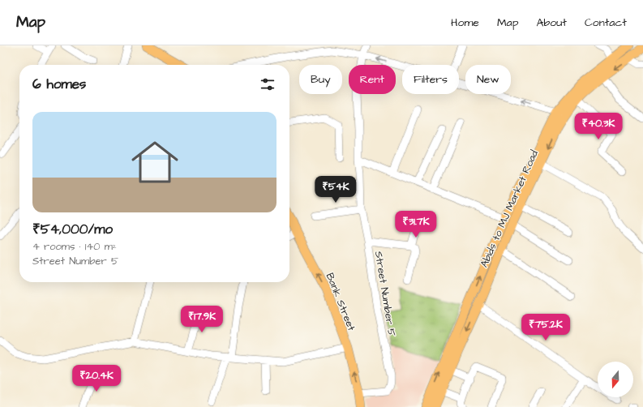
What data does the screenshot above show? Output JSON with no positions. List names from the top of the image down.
{
  "streets": {
    "main road": ["Abids to MJ Market Road", "Bank Street"],
    "street": ["Street Number 5"]
  },
  "crossings": [
    ["Street Number 5", "Bank Street"]
  ],
  "one_way": ["Bank Street"],
  "north": "bottom",
  "page": {
    "header": "Map",
    "nav": [
      "Home",
      "Map",
      "About",
      "Contact"
    ],
    "chip": [
      "Buy",
      "Rent",
      "Filters",
      "New"
    ],
    "heading": "6 homes",
    "list": [
      {
        "name": "₹54,000/mo",
        "note": "4 rooms · 140 m² · Street Number 5"
      }
    ],
    "price": [
      "₹40.3K",
      "₹54K",
      "₹31.7K",
      "₹17.9K",
      "₹75.2K",
      "₹20.4K"
    ]
  }
}
